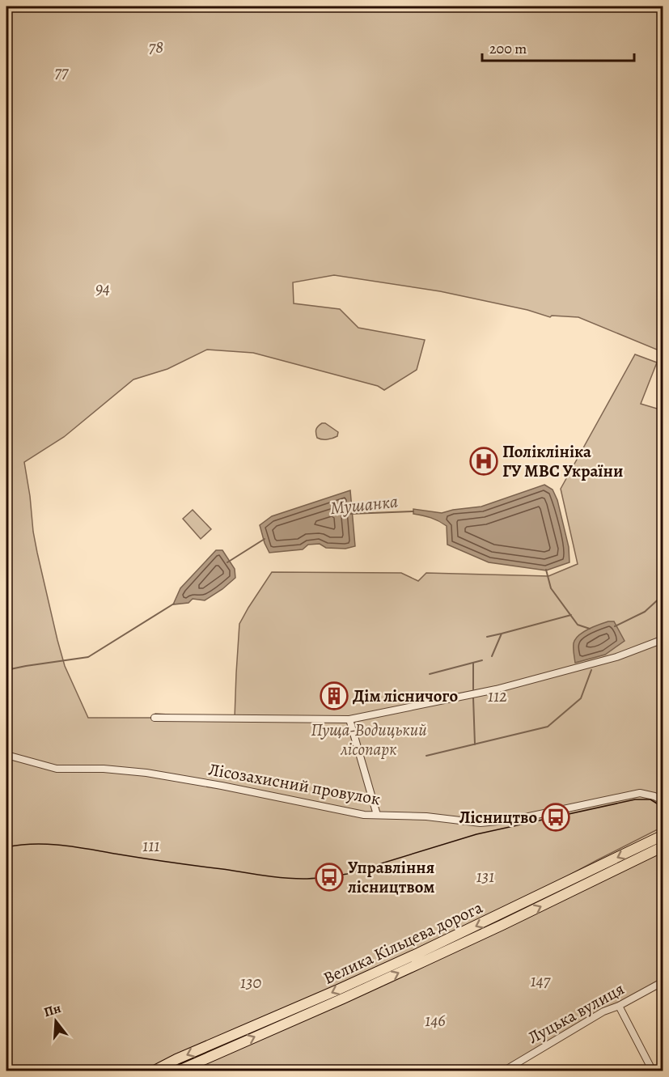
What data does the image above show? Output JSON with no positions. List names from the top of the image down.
{
  "streets": {
    "main road": ["Велика Кільцева дорога"],
    "street": ["Лісозахисний провулок", "Луцька вулиця"]
  },
  "water": ["Мушанка"],
  "parks": [
    "78",
    "77",
    "94",
    "112",
    "Пуща-Водицький лісопарк",
    "111",
    "131",
    "147",
    "130",
    "146"
  ],
  "places": {
    "hospital": ["Поліклініка ГУ МВС України"],
    "building": ["Дім лісничого"],
    "bus stop": ["Лісництво", "Управління лісництвом"]
  },
  "scale_bar": "200 m",
  "north": "top"
}
